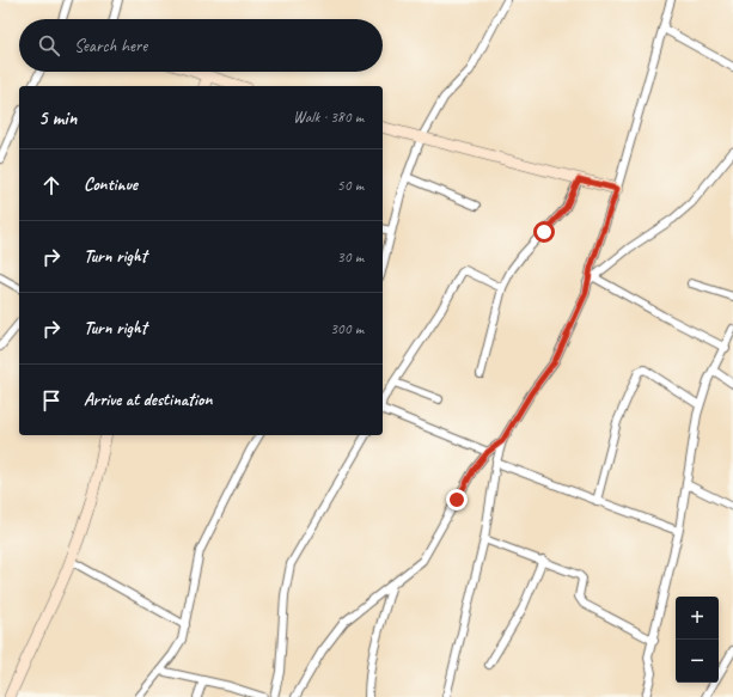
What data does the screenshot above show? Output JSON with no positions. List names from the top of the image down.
{
  "page": {
    "search": "Search here",
    "heading": ["5 min", "Walk · 380 m"],
    "list": [
      ["Continue", "50 m"],
      ["Turn right", "30 m"],
      ["Turn right", "300 m"],
      "Arrive at destination"
    ],
    "map_buttons": ["+", "−"]
  }
}
